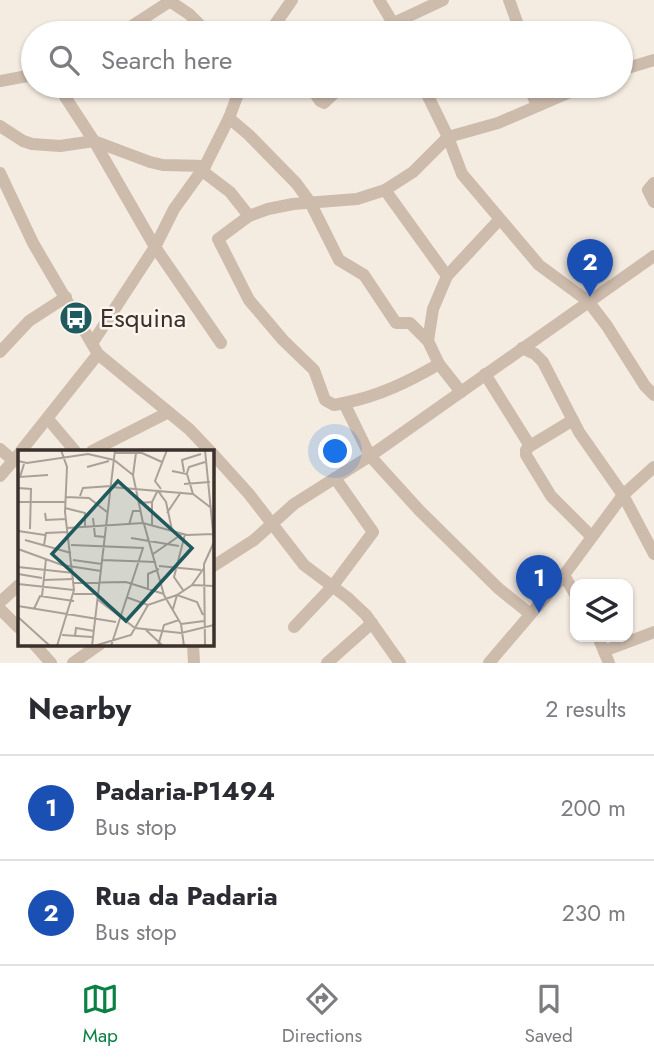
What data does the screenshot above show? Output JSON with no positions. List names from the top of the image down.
{
  "places": {
    "bus stop": ["Esquina"]
  },
  "page": {
    "search": "Search here",
    "pins": ["2", "1"],
    "heading": ["Nearby", "2 results"],
    "list": [
      {
        "mark": "1",
        "name": "Padaria-P1494",
        "note": "Bus stop",
        "value": "200 m"
      },
      {
        "mark": "2",
        "name": "Rua da Padaria",
        "note": "Bus stop",
        "value": "230 m"
      }
    ],
    "nav": ["Map", "Directions", "Saved"]
  }
}
